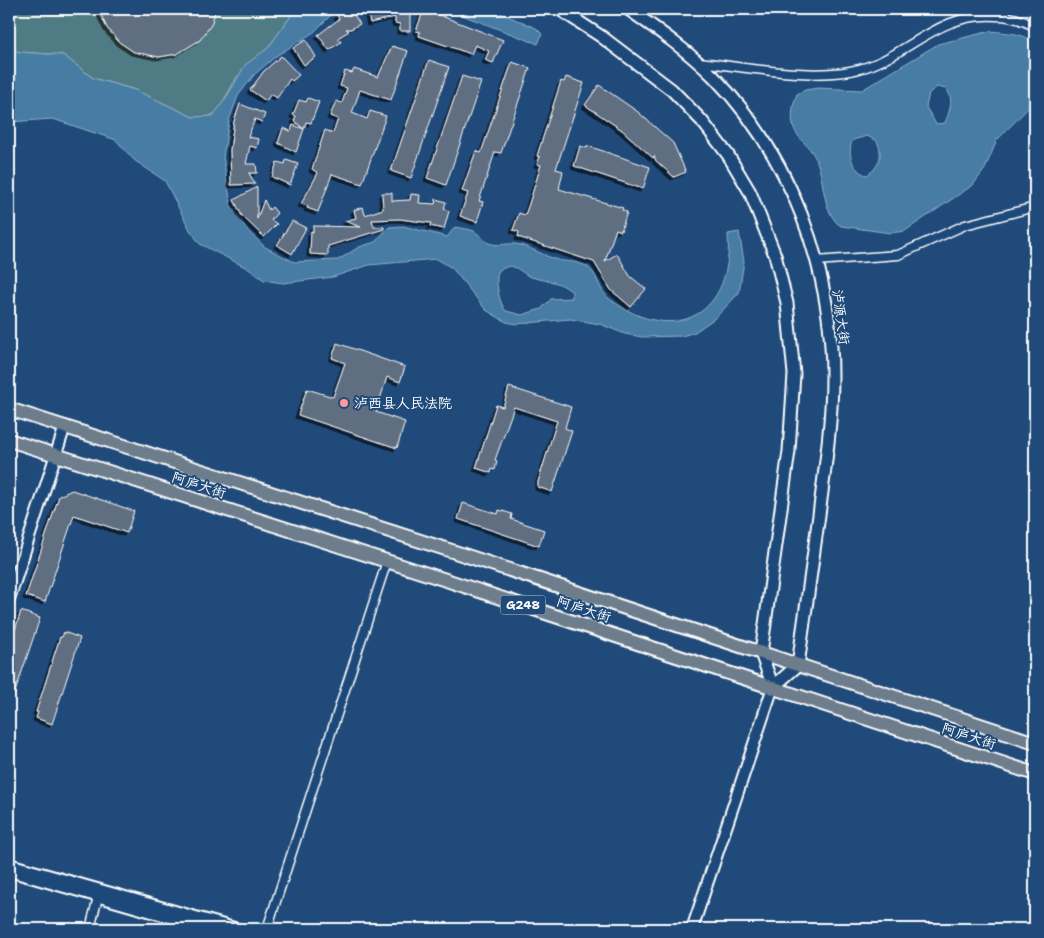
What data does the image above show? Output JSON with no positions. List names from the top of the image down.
{
  "streets": {
    "highway": ["阿庐大街", "G248"],
    "main road": ["泸源大街"]
  },
  "crossings": [
    ["泸源大街", "阿庐大街"]
  ],
  "places": ["泸西县人民法院"]
}
